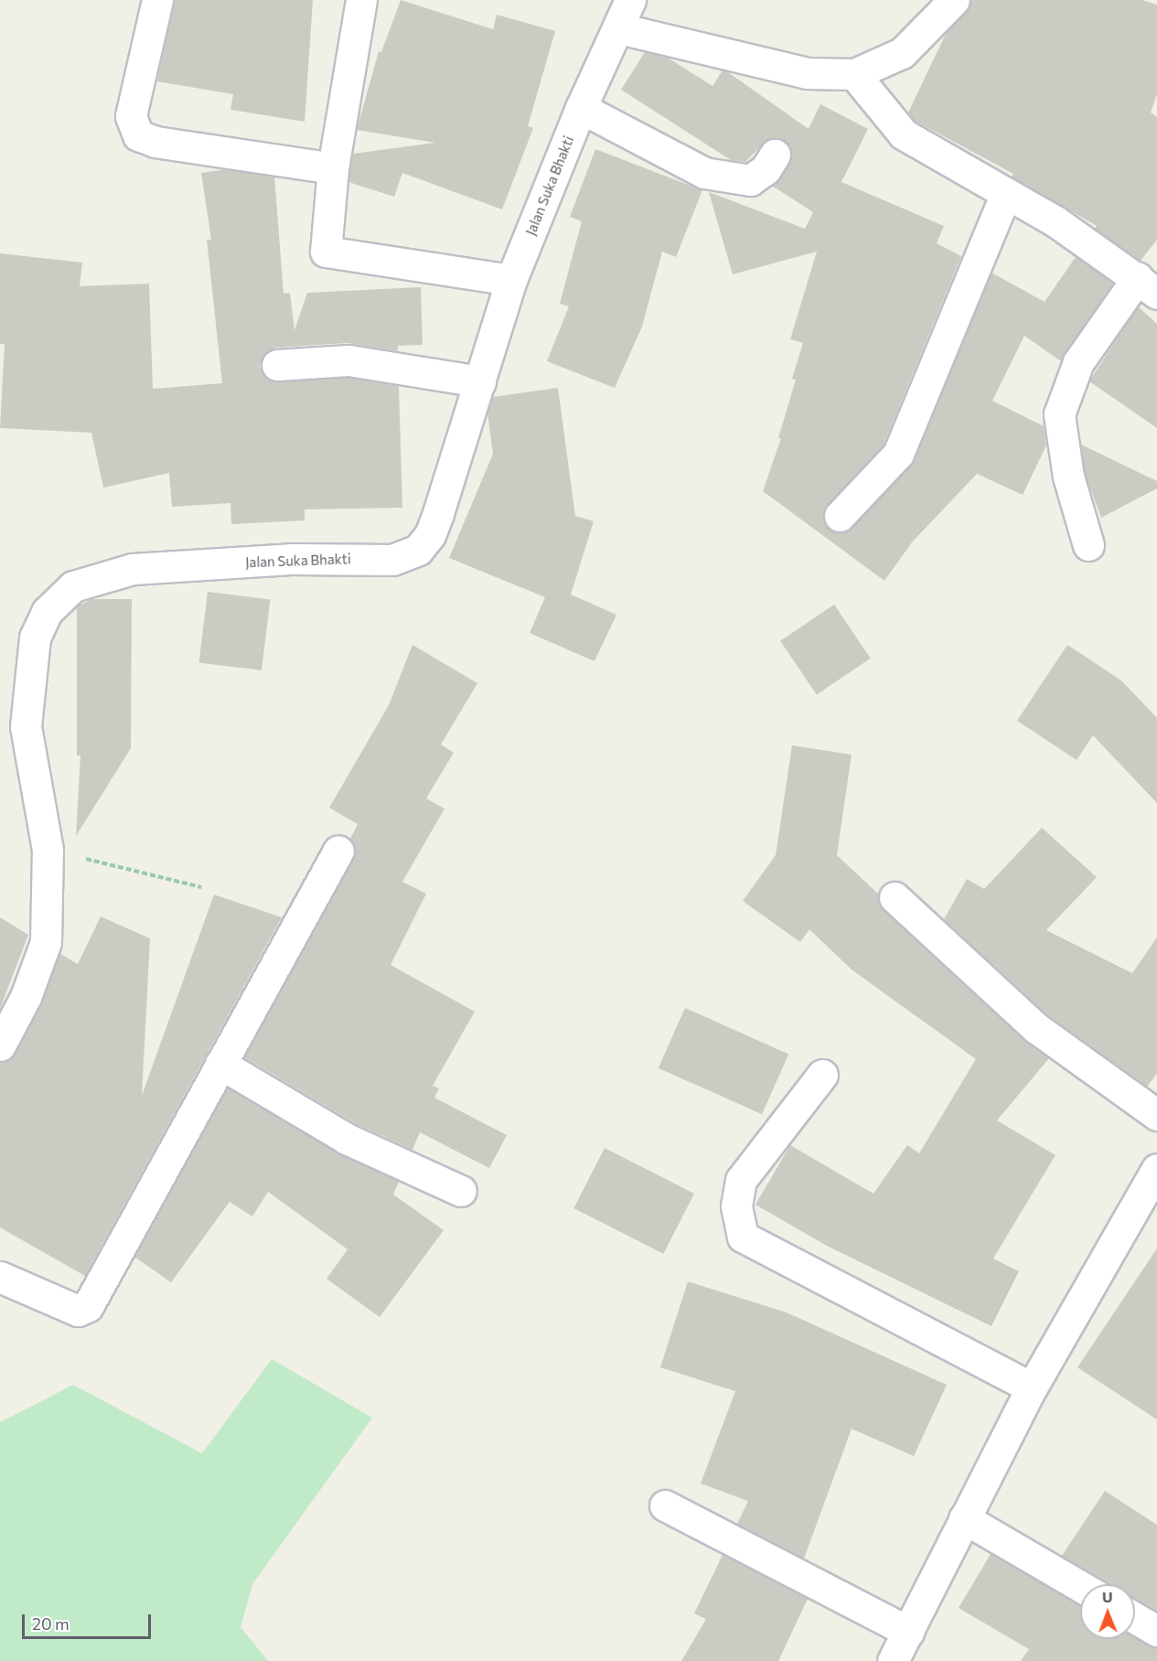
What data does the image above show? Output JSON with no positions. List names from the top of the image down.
{
  "streets": {
    "street": ["Jalan Suka Bhakti"]
  },
  "scale_bar": "20 m",
  "north": "top"
}
